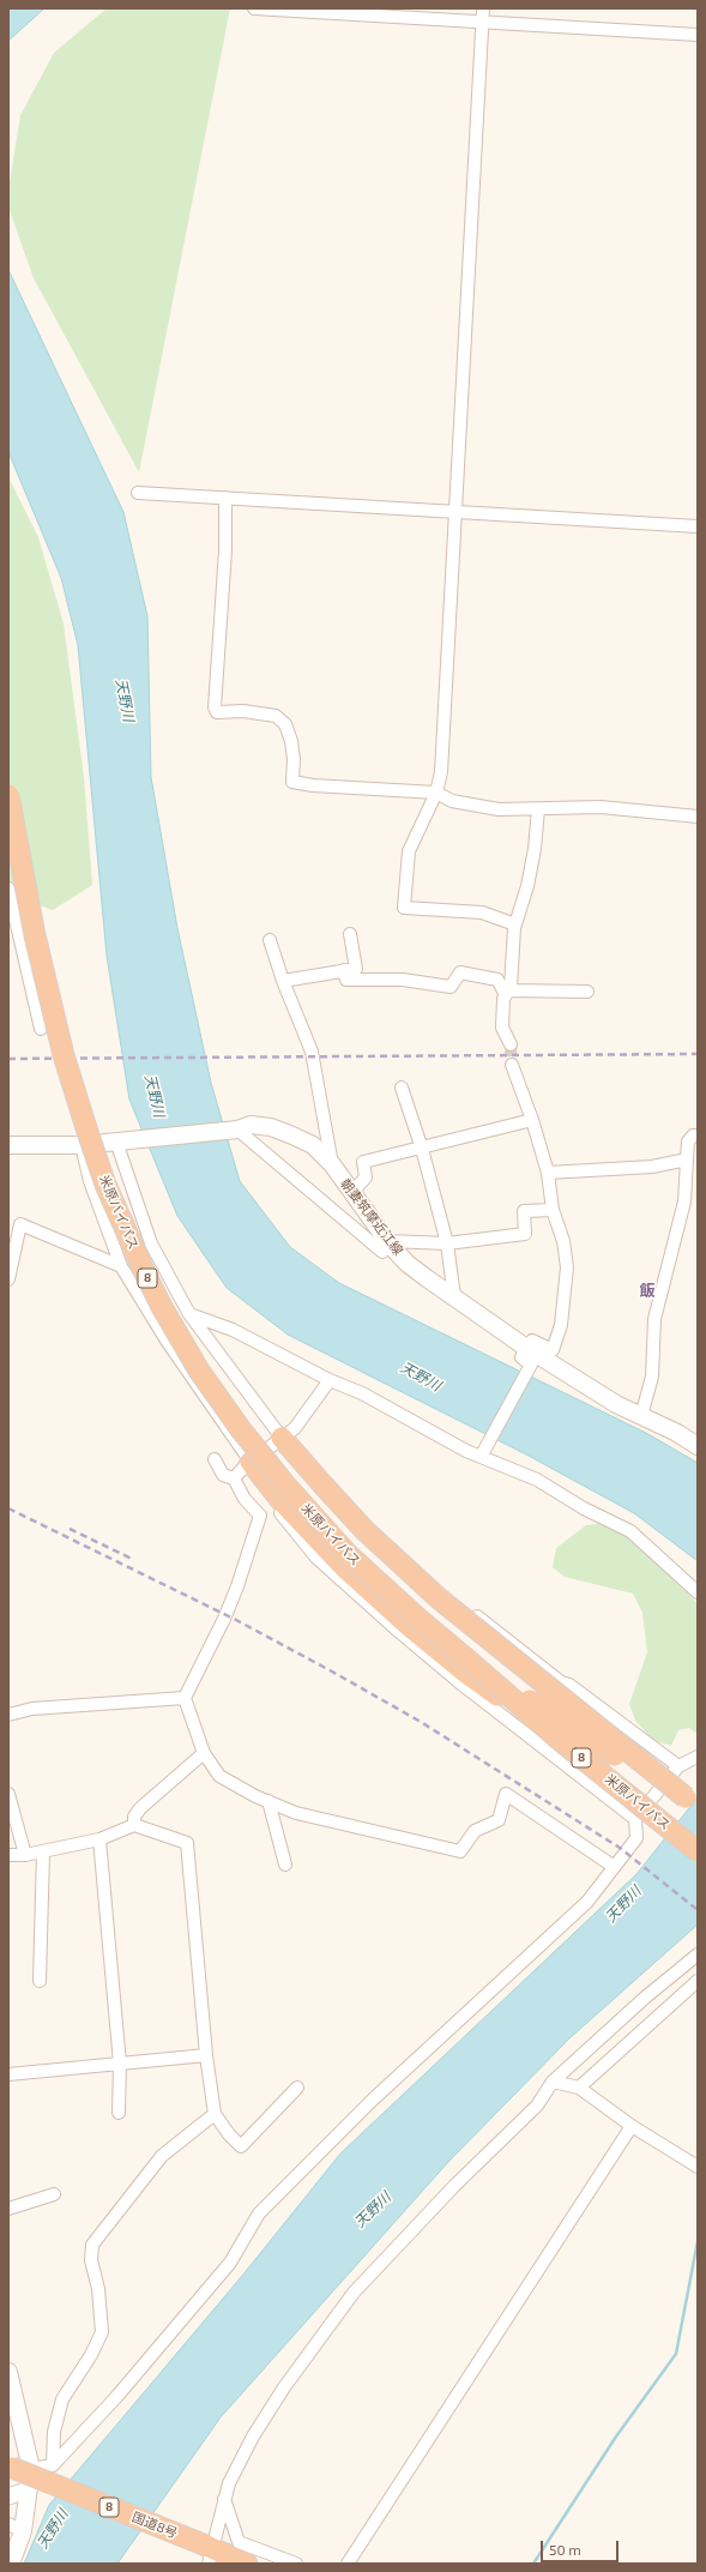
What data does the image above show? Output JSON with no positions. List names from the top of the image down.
{
  "streets": {
    "highway": ["米原バイパス", "8", "国道8号"],
    "main road": ["朝妻筑摩近江線"]
  },
  "districts": ["飯"],
  "water": ["天野川"],
  "scale_bar": "50 m"
}
